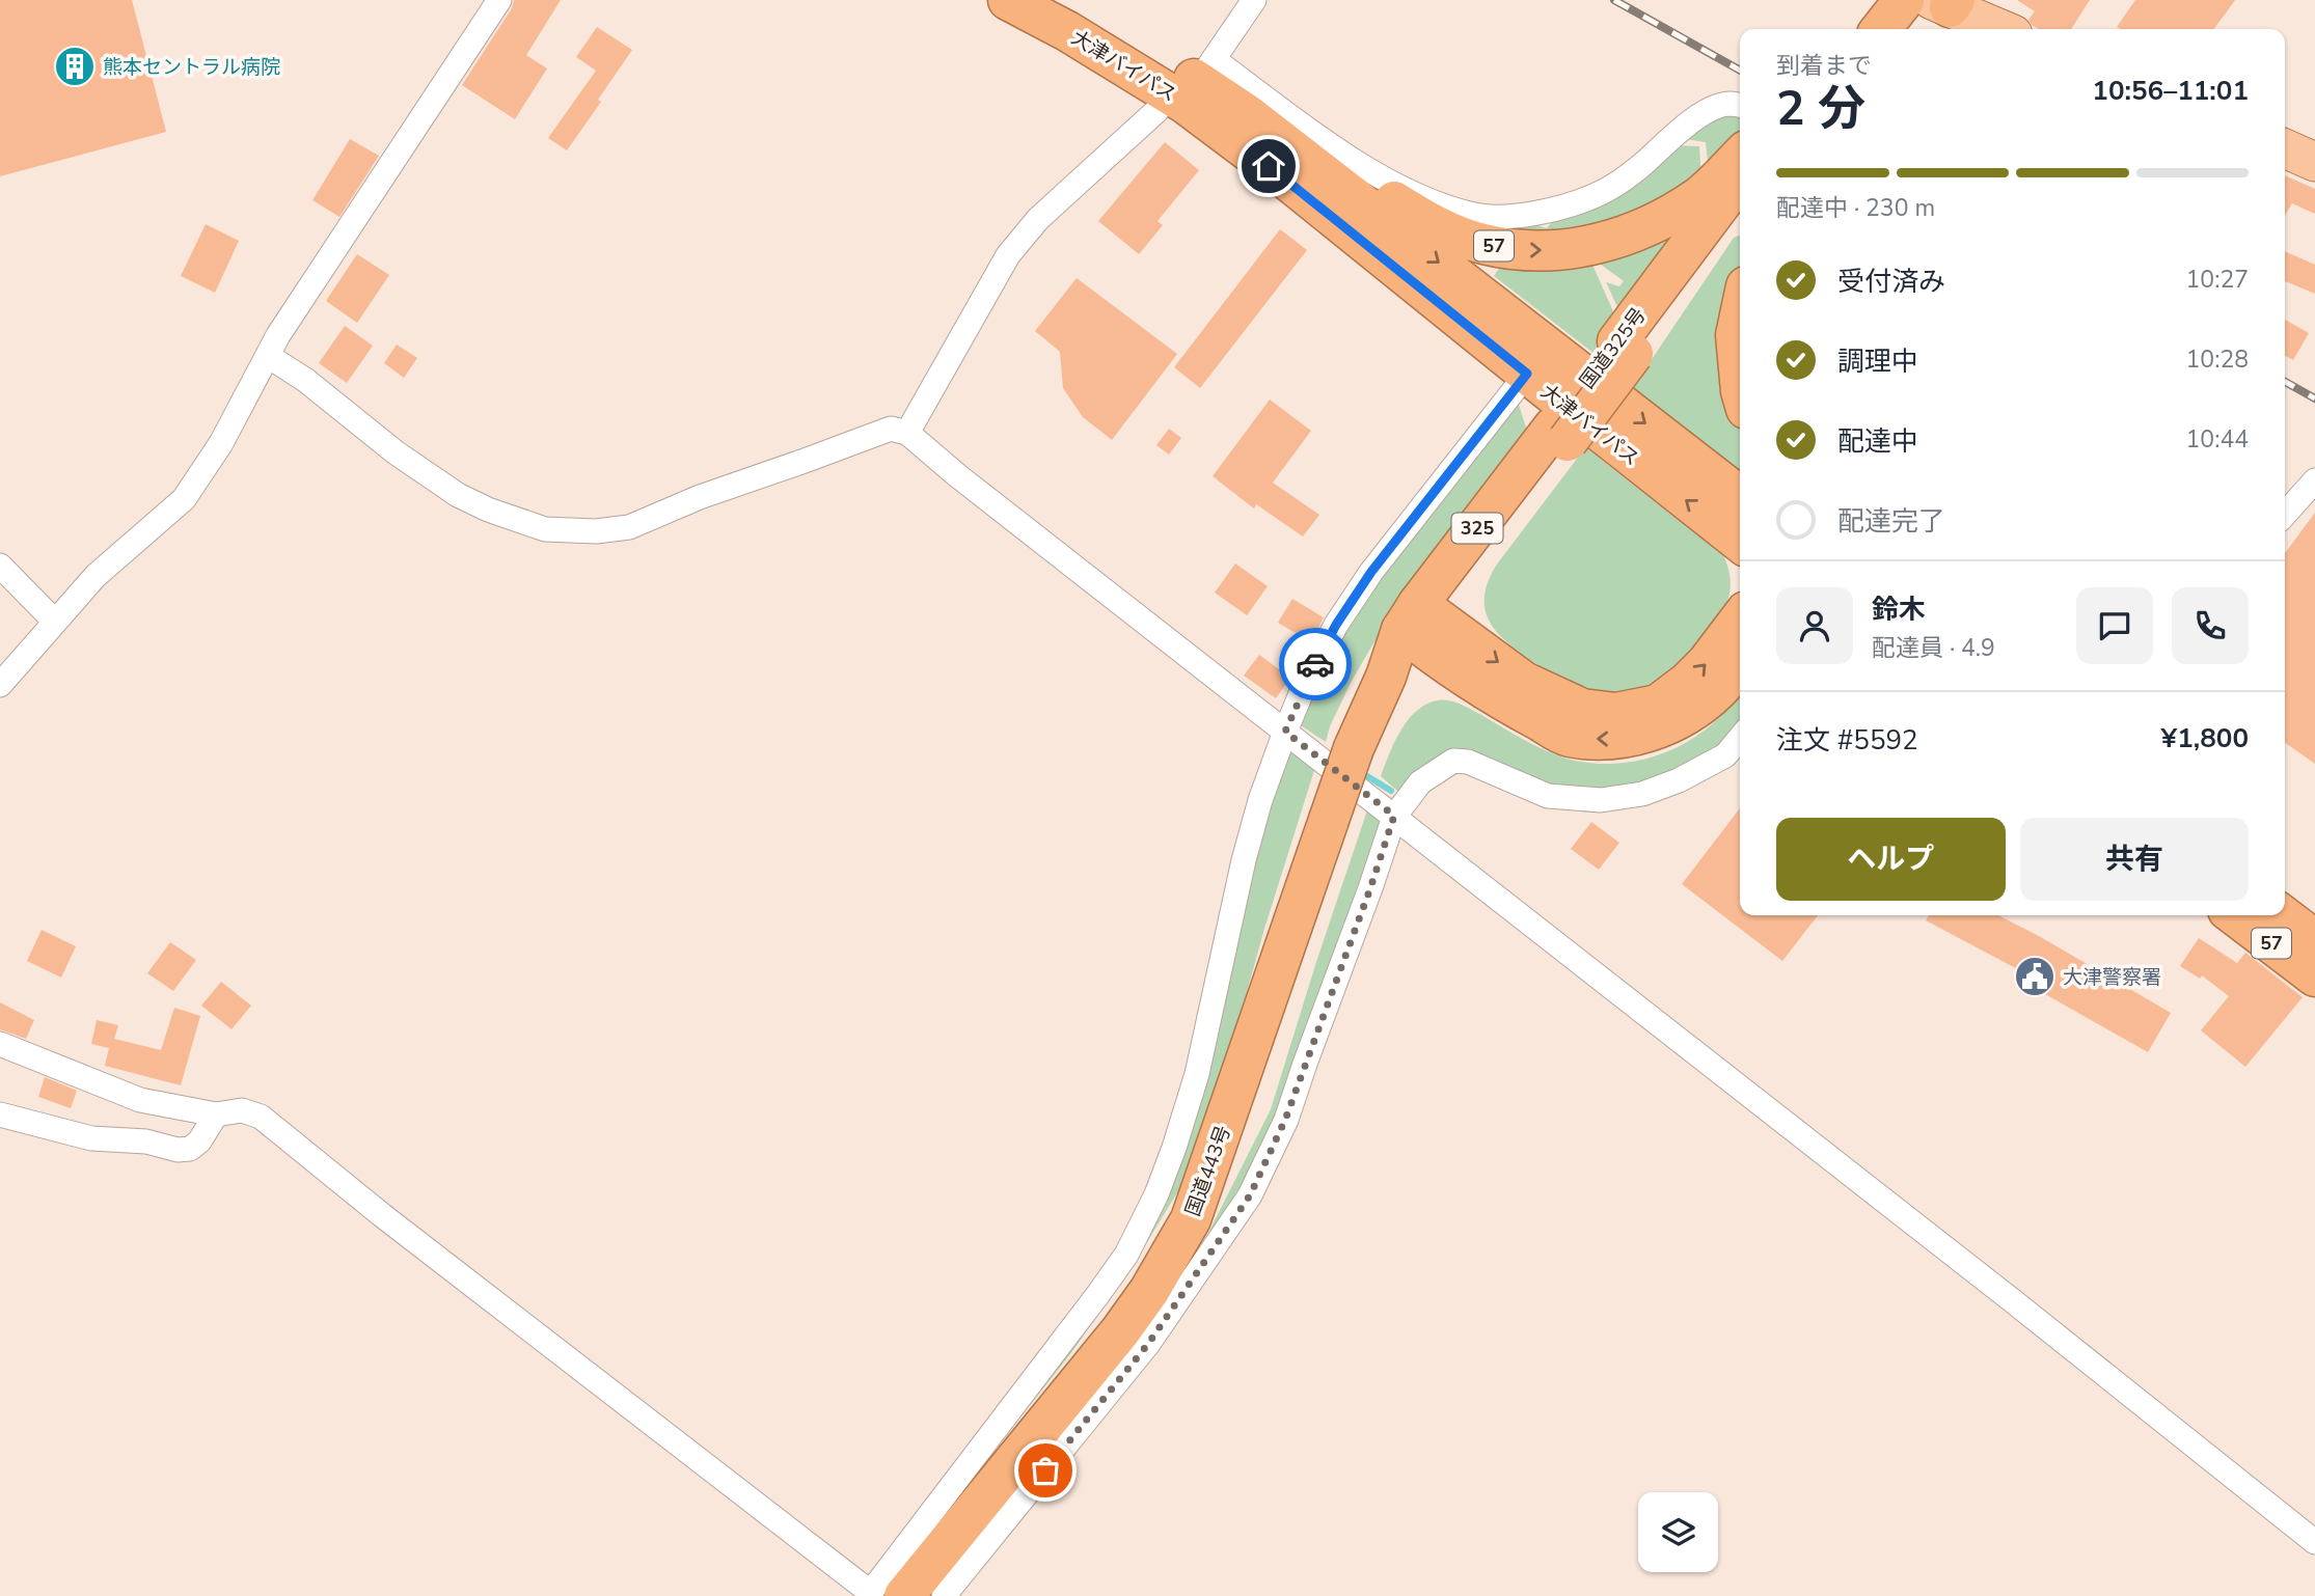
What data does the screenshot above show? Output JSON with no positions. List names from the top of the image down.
{
  "streets": {
    "highway": [
      "大津バイパス",
      "57",
      "国道325号",
      "325",
      "国道443号"
    ]
  },
  "crossings": [
    ["大津バイパス", "57"],
    ["国道325号", "国道443号"]
  ],
  "places": {
    "building": ["熊本セントラル病院"],
    "public building": ["大津警察署"]
  },
  "page": {
    "heading": ["2 分", "到着まで", "10:56–11:01"],
    "panel": [
      "鈴木",
      "配達員 · 4.9",
      "注文 #5592",
      "¥1,800"
    ],
    "bar": "配達中 · 230 m",
    "list": [
      ["受付済み", "10:27"],
      ["調理中", "10:28"],
      ["配達中", "10:44"],
      "配達完了"
    ],
    "buttons": ["ヘルプ", "共有"]
  }
}
